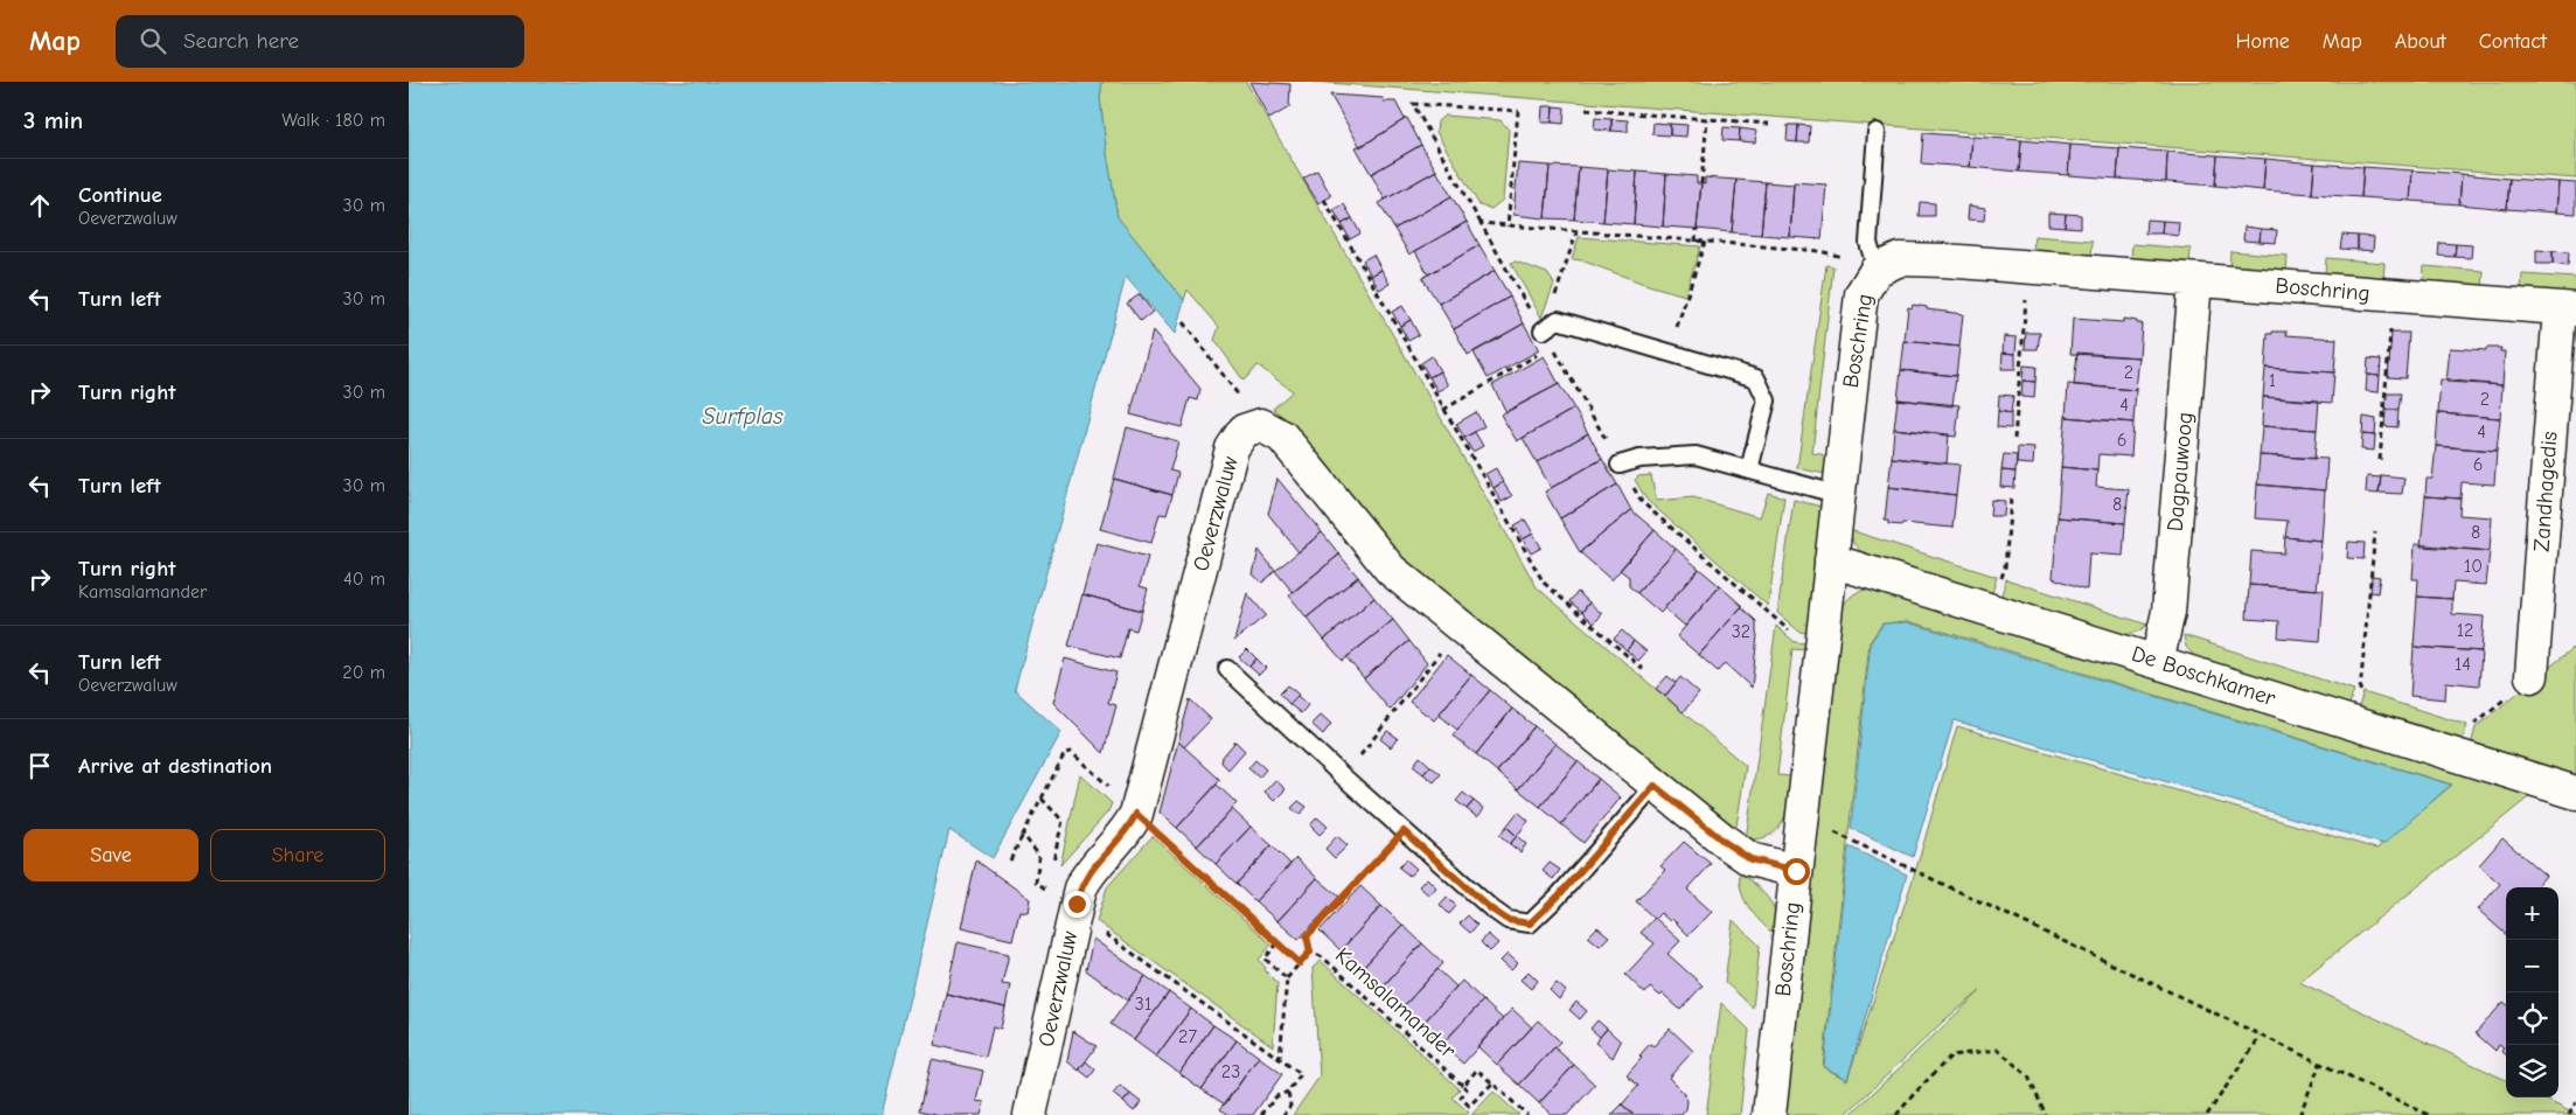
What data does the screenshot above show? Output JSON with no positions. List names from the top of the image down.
{
  "streets": {
    "street": [
      "Boschring",
      "Dagpauwoog",
      "Zandhagedis",
      "Oeverzwaluw",
      "De Boschkamer"
    ],
    "path": ["Kamsalamander"]
  },
  "crossings": [
    ["Boschring", "Dagpauwoog"],
    ["Boschring", "Zandhagedis"],
    ["Boschring", "De Boschkamer"],
    ["Dagpauwoog", "De Boschkamer"],
    ["Oeverzwaluw", "Kamsalamander"]
  ],
  "water": ["Surfplas"],
  "house_numbers": [
    "2",
    "1",
    "2",
    "4",
    "4",
    "6",
    "6",
    "8",
    "8",
    "10",
    "12",
    "32",
    "14",
    "31",
    "27",
    "23"
  ],
  "page": {
    "header": "Map",
    "search": "Search here",
    "nav": [
      "Home",
      "Map",
      "About",
      "Contact"
    ],
    "heading": ["3 min", "Walk · 180 m"],
    "list": [
      ["Continue", "Oeverzwaluw", "30 m"],
      ["Turn left", "30 m"],
      ["Turn right", "30 m"],
      ["Turn left", "30 m"],
      ["Turn right", "Kamsalamander", "40 m"],
      ["Turn left", "Oeverzwaluw", "20 m"],
      "Arrive at destination"
    ],
    "buttons": ["Save", "Share"],
    "map_buttons": ["+", "−"]
  }
}
